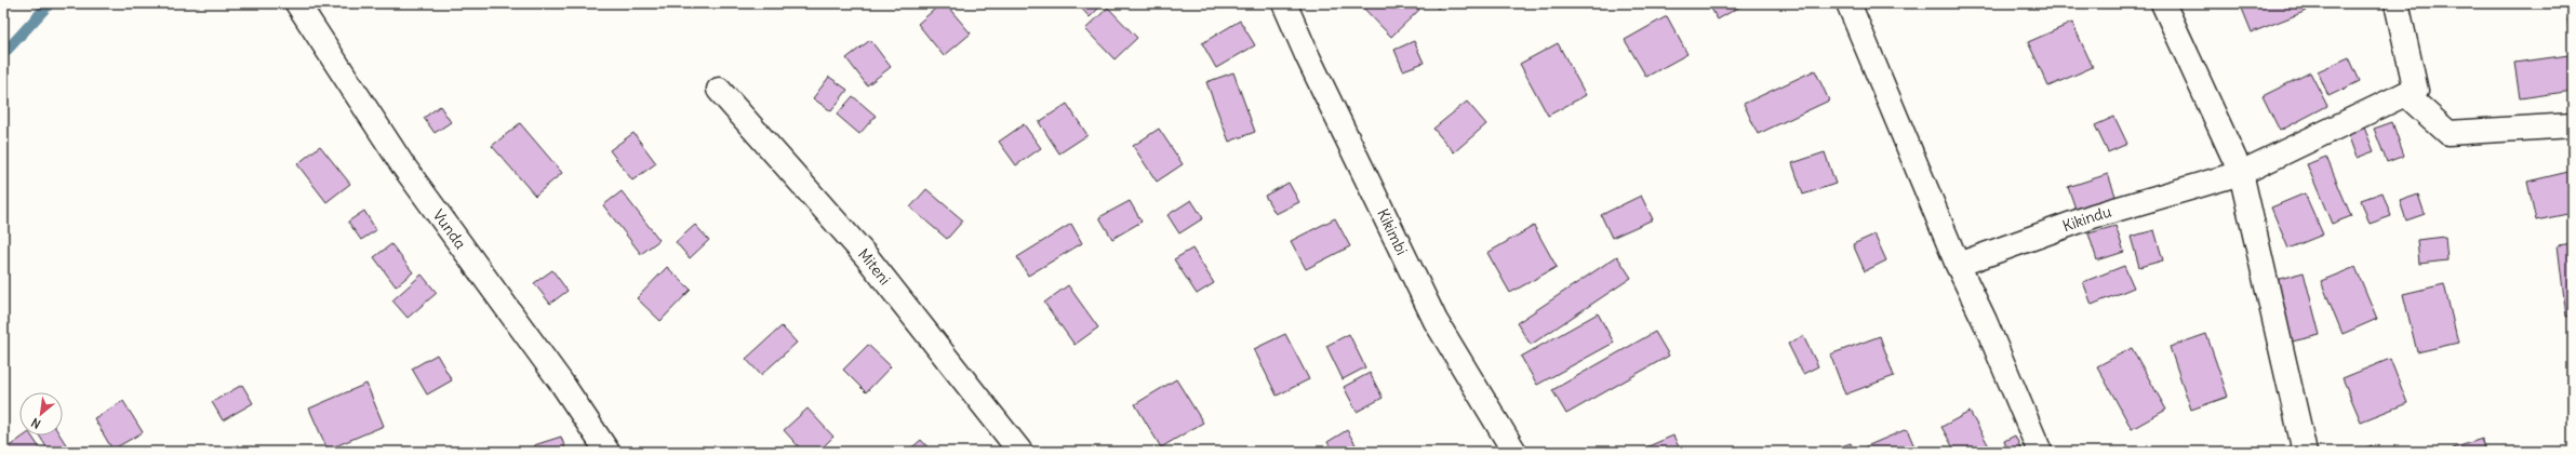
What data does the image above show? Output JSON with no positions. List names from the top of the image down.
{
  "streets": {
    "street": [
      "Kikindu",
      "Vunda",
      "Kikimbi",
      "Miteni"
    ]
  },
  "north": "bottom left"
}
